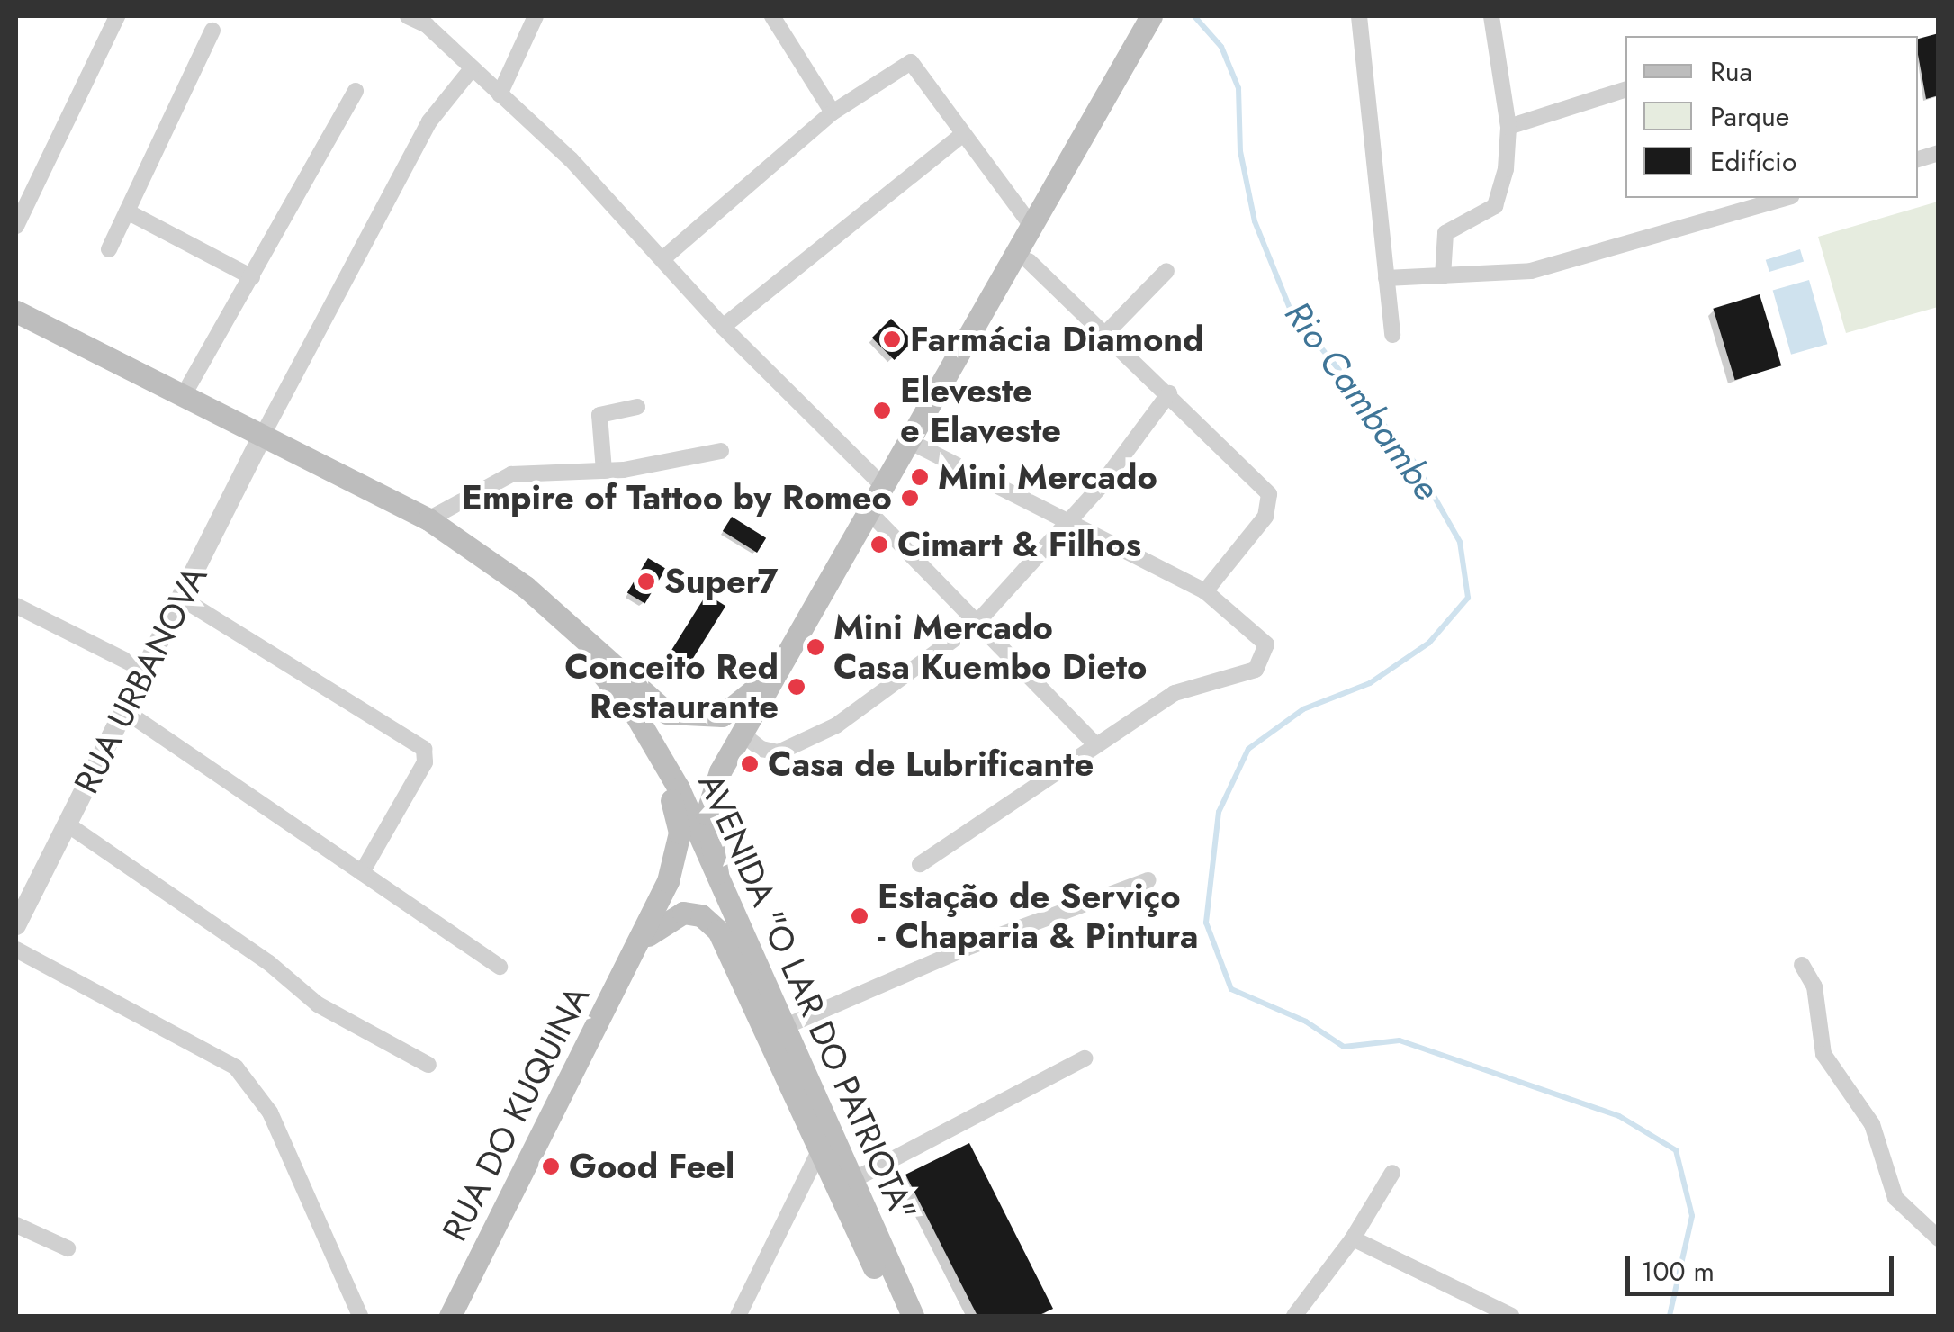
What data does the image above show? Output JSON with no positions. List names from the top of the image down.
{
  "streets": {
    "main road": ["AVENIDA \"O LAR DO PATRIOTA\"", "RUA DO KUQUINA"],
    "street": ["RUA URBANOVA"]
  },
  "crossings": [
    ["RUA URBANOVA", "AVENIDA \"O LAR DO PATRIOTA\""],
    ["AVENIDA \"O LAR DO PATRIOTA\"", "RUA DO KUQUINA"]
  ],
  "water": ["Rio Cambambe"],
  "places": [
    "Farmácia Diamond",
    "Eleveste e Elaveste",
    "Mini Mercado",
    "Empire of Tattoo by Romeo",
    "Cimart & Filhos",
    "Super7",
    "Mini Mercado Casa Kuembo Dieto",
    "Conceito Red Restaurante",
    "Casa de Lubrificante",
    "Estação de Serviço - Chaparia & Pintura",
    "Good Feel"
  ],
  "legend": ["Rua", "Parque", "Edifício"],
  "scale_bar": "100 m"
}
